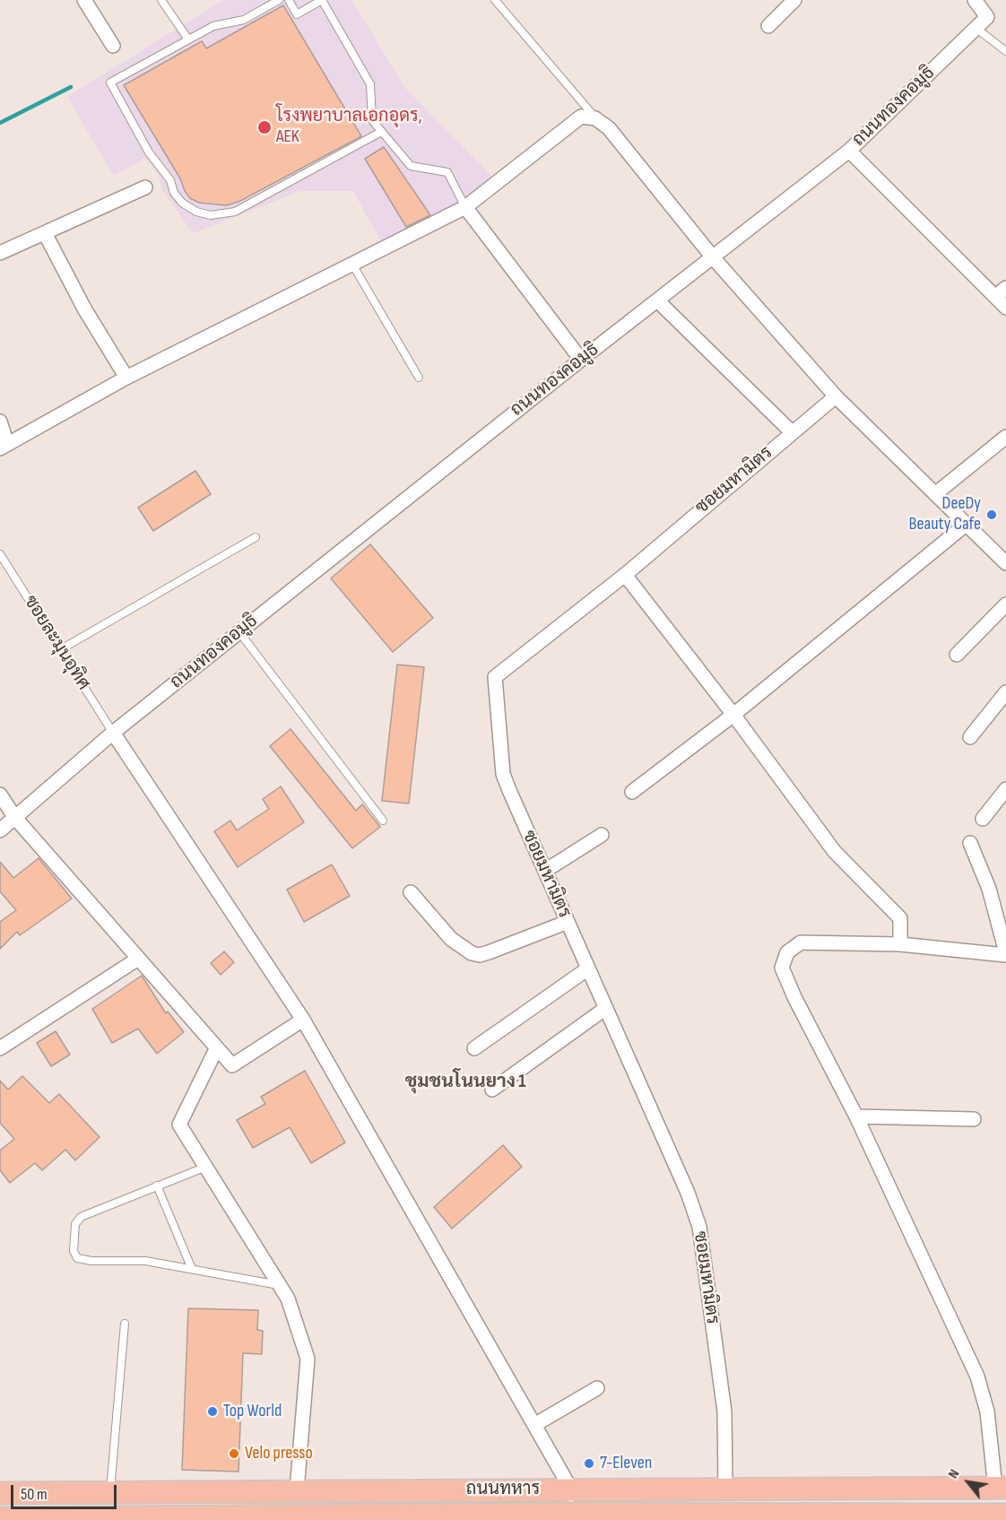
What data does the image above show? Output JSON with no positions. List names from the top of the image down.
{
  "streets": {
    "main road": ["ถนนทหาร"],
    "street": ["ถนนทองคอมูธิ", "ซอยมหามิตร"],
    "lane": ["ซอยละมุนอุทิศ"]
  },
  "crossings": [
    ["ถนนทองคอมูธิ", "ซอยละมุนอุทิศ"],
    ["ซอยมหามิตร", "ถนนทหาร"]
  ],
  "districts": ["ชุมชนโนนยาง 1"],
  "places": [
    "โรงพยาบาลเอกอุดร, AEK",
    "DeeDy Beauty Cafe",
    "Top World",
    "Velo presso",
    "7-Eleven"
  ],
  "scale_bar": "50 m",
  "north": "top left"
}
